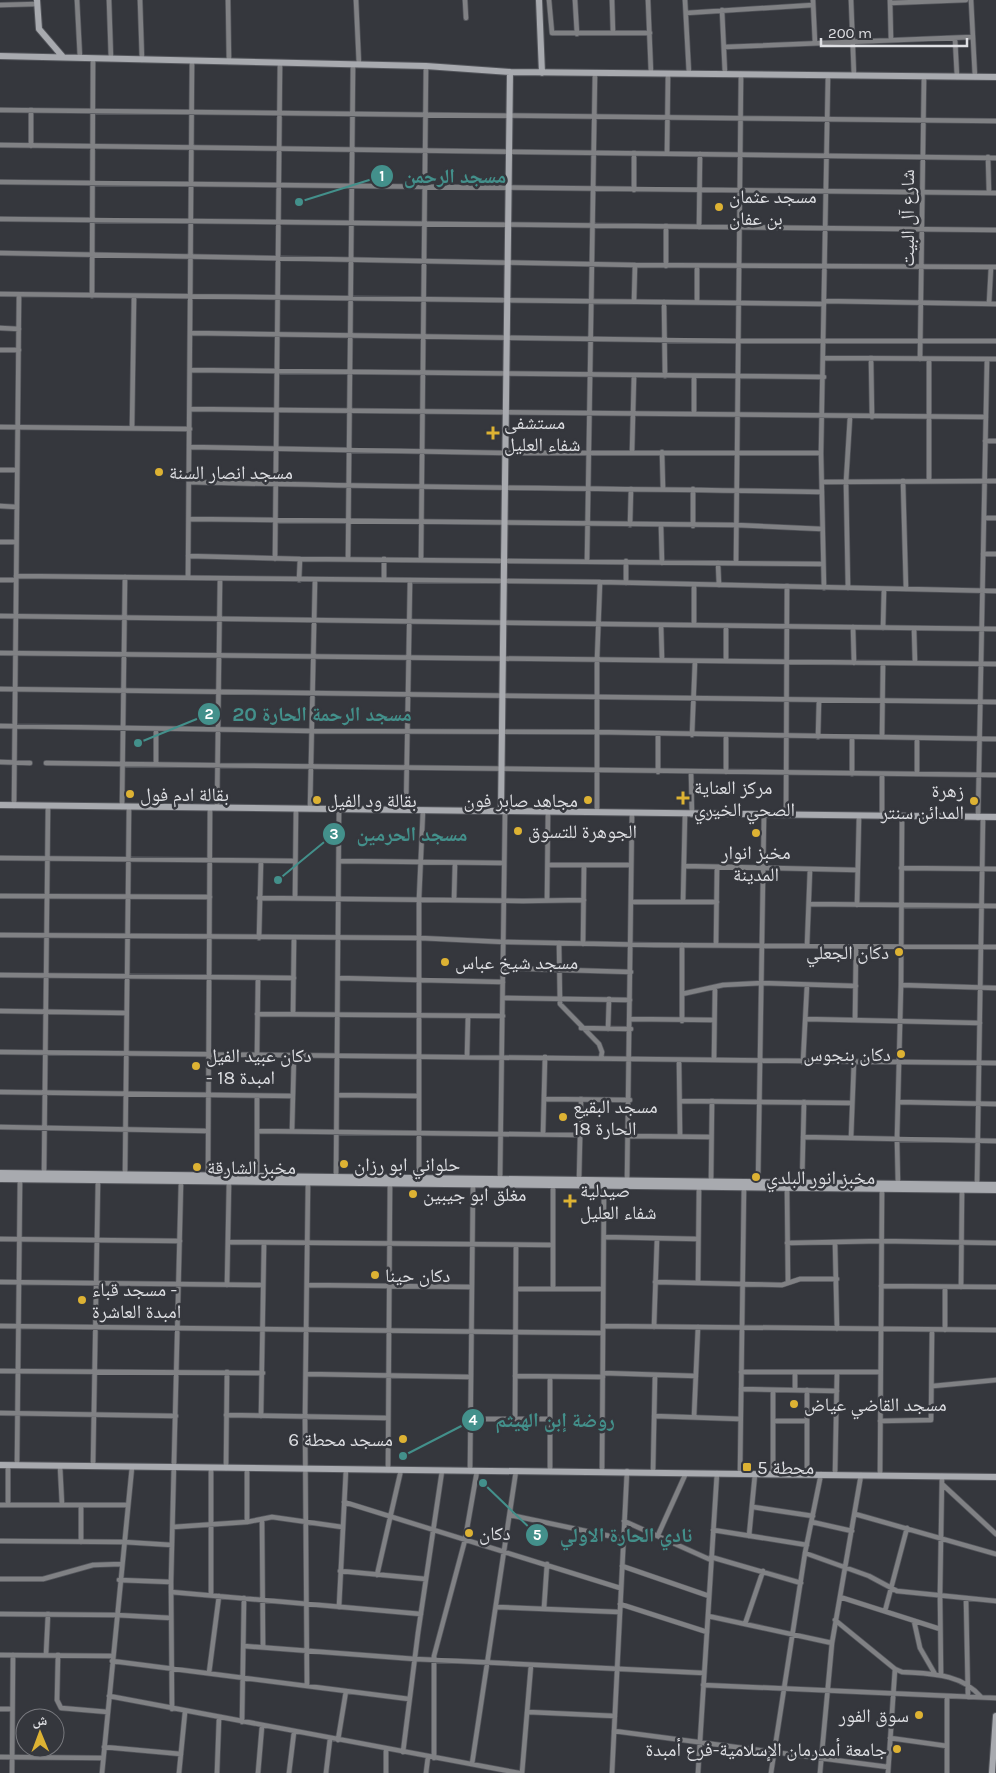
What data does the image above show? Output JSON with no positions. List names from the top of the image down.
{
  "streets": {
    "street": ["شارع آل البيت"]
  },
  "places": {
    "other": [
      "مسجد الرحمن",
      "مسجد عثمان بن عفان",
      "مسجد انصار السنة",
      "مسجد الرحمة الحارة 20",
      "بقالة ادم فول",
      "بقالة ود الفيل",
      "مجاهد صابر فون",
      "زهرة المدائن سنتر",
      "الجوهرة للتسوق",
      "مخبز انوار المدينة",
      "مسجد الحرمين",
      "دكان الجعلي",
      "مسجد شيخ عباس",
      "دكان بنجوس",
      "دكان عبيد الفيل - امبدة 18",
      "مسجد البقيع الحارة 18",
      "حلواني ابو رزان",
      "مخبز الشارقة",
      "مخبز انور البلدي",
      "مغلق ابو جيبين",
      "دكان حينا",
      "مسجد قباء - امبدة العاشرة",
      "مسجد القاضي عياض",
      "مسجد محطة 6",
      "روضة إبن الهيثم",
      "نادي الحارة الاولي",
      "دكان",
      "سوق الفور",
      "جامعة أمدرمان الإسلامية-فرع أمبدة"
    ],
    "health": ["مستشفى شفاء العليل", "مركز العناية الصحي الخيري", "صيدلية شفاء العليل"],
    "transit": ["محطة 5"]
  },
  "scale_bar": "200 m",
  "north": "top"
}
